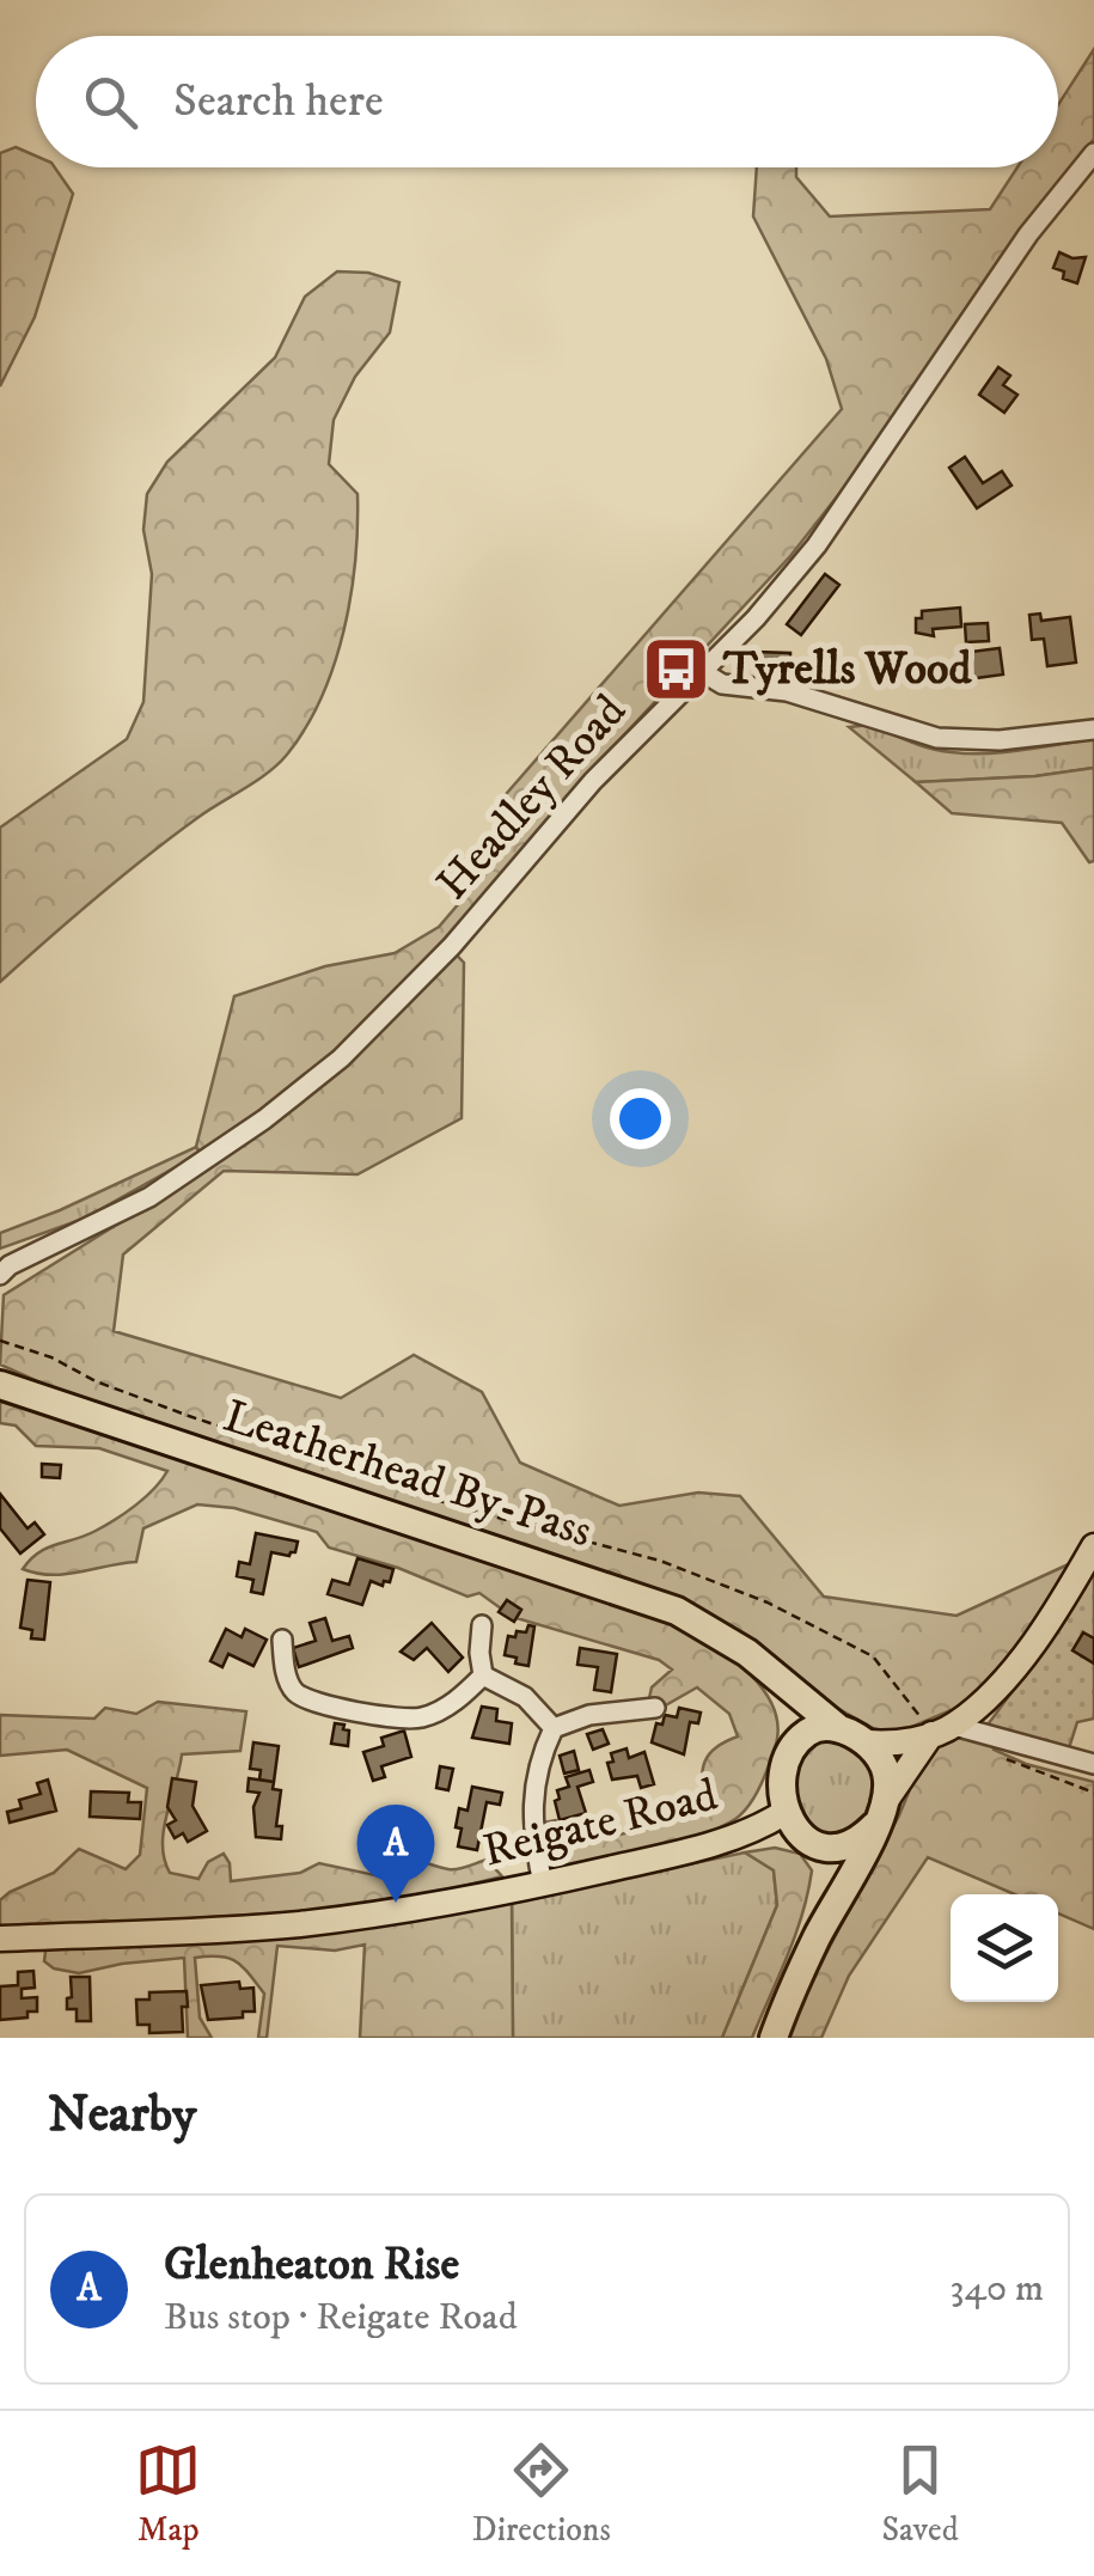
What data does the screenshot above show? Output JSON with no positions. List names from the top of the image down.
{
  "streets": {
    "highway": ["Leatherhead By-Pass"],
    "main road": ["Reigate Road"],
    "street": ["Headley Road"]
  },
  "crossings": [
    ["Leatherhead By-Pass", "Reigate Road"]
  ],
  "places": {
    "bus stop": ["Tyrells Wood"]
  },
  "page": {
    "search": "Search here",
    "pins": "A",
    "heading": "Nearby",
    "list": [
      {
        "mark": "A",
        "name": "Glenheaton Rise",
        "note": "Bus stop · Reigate Road",
        "value": "340 m"
      }
    ],
    "nav": ["Map", "Directions", "Saved"]
  }
}
